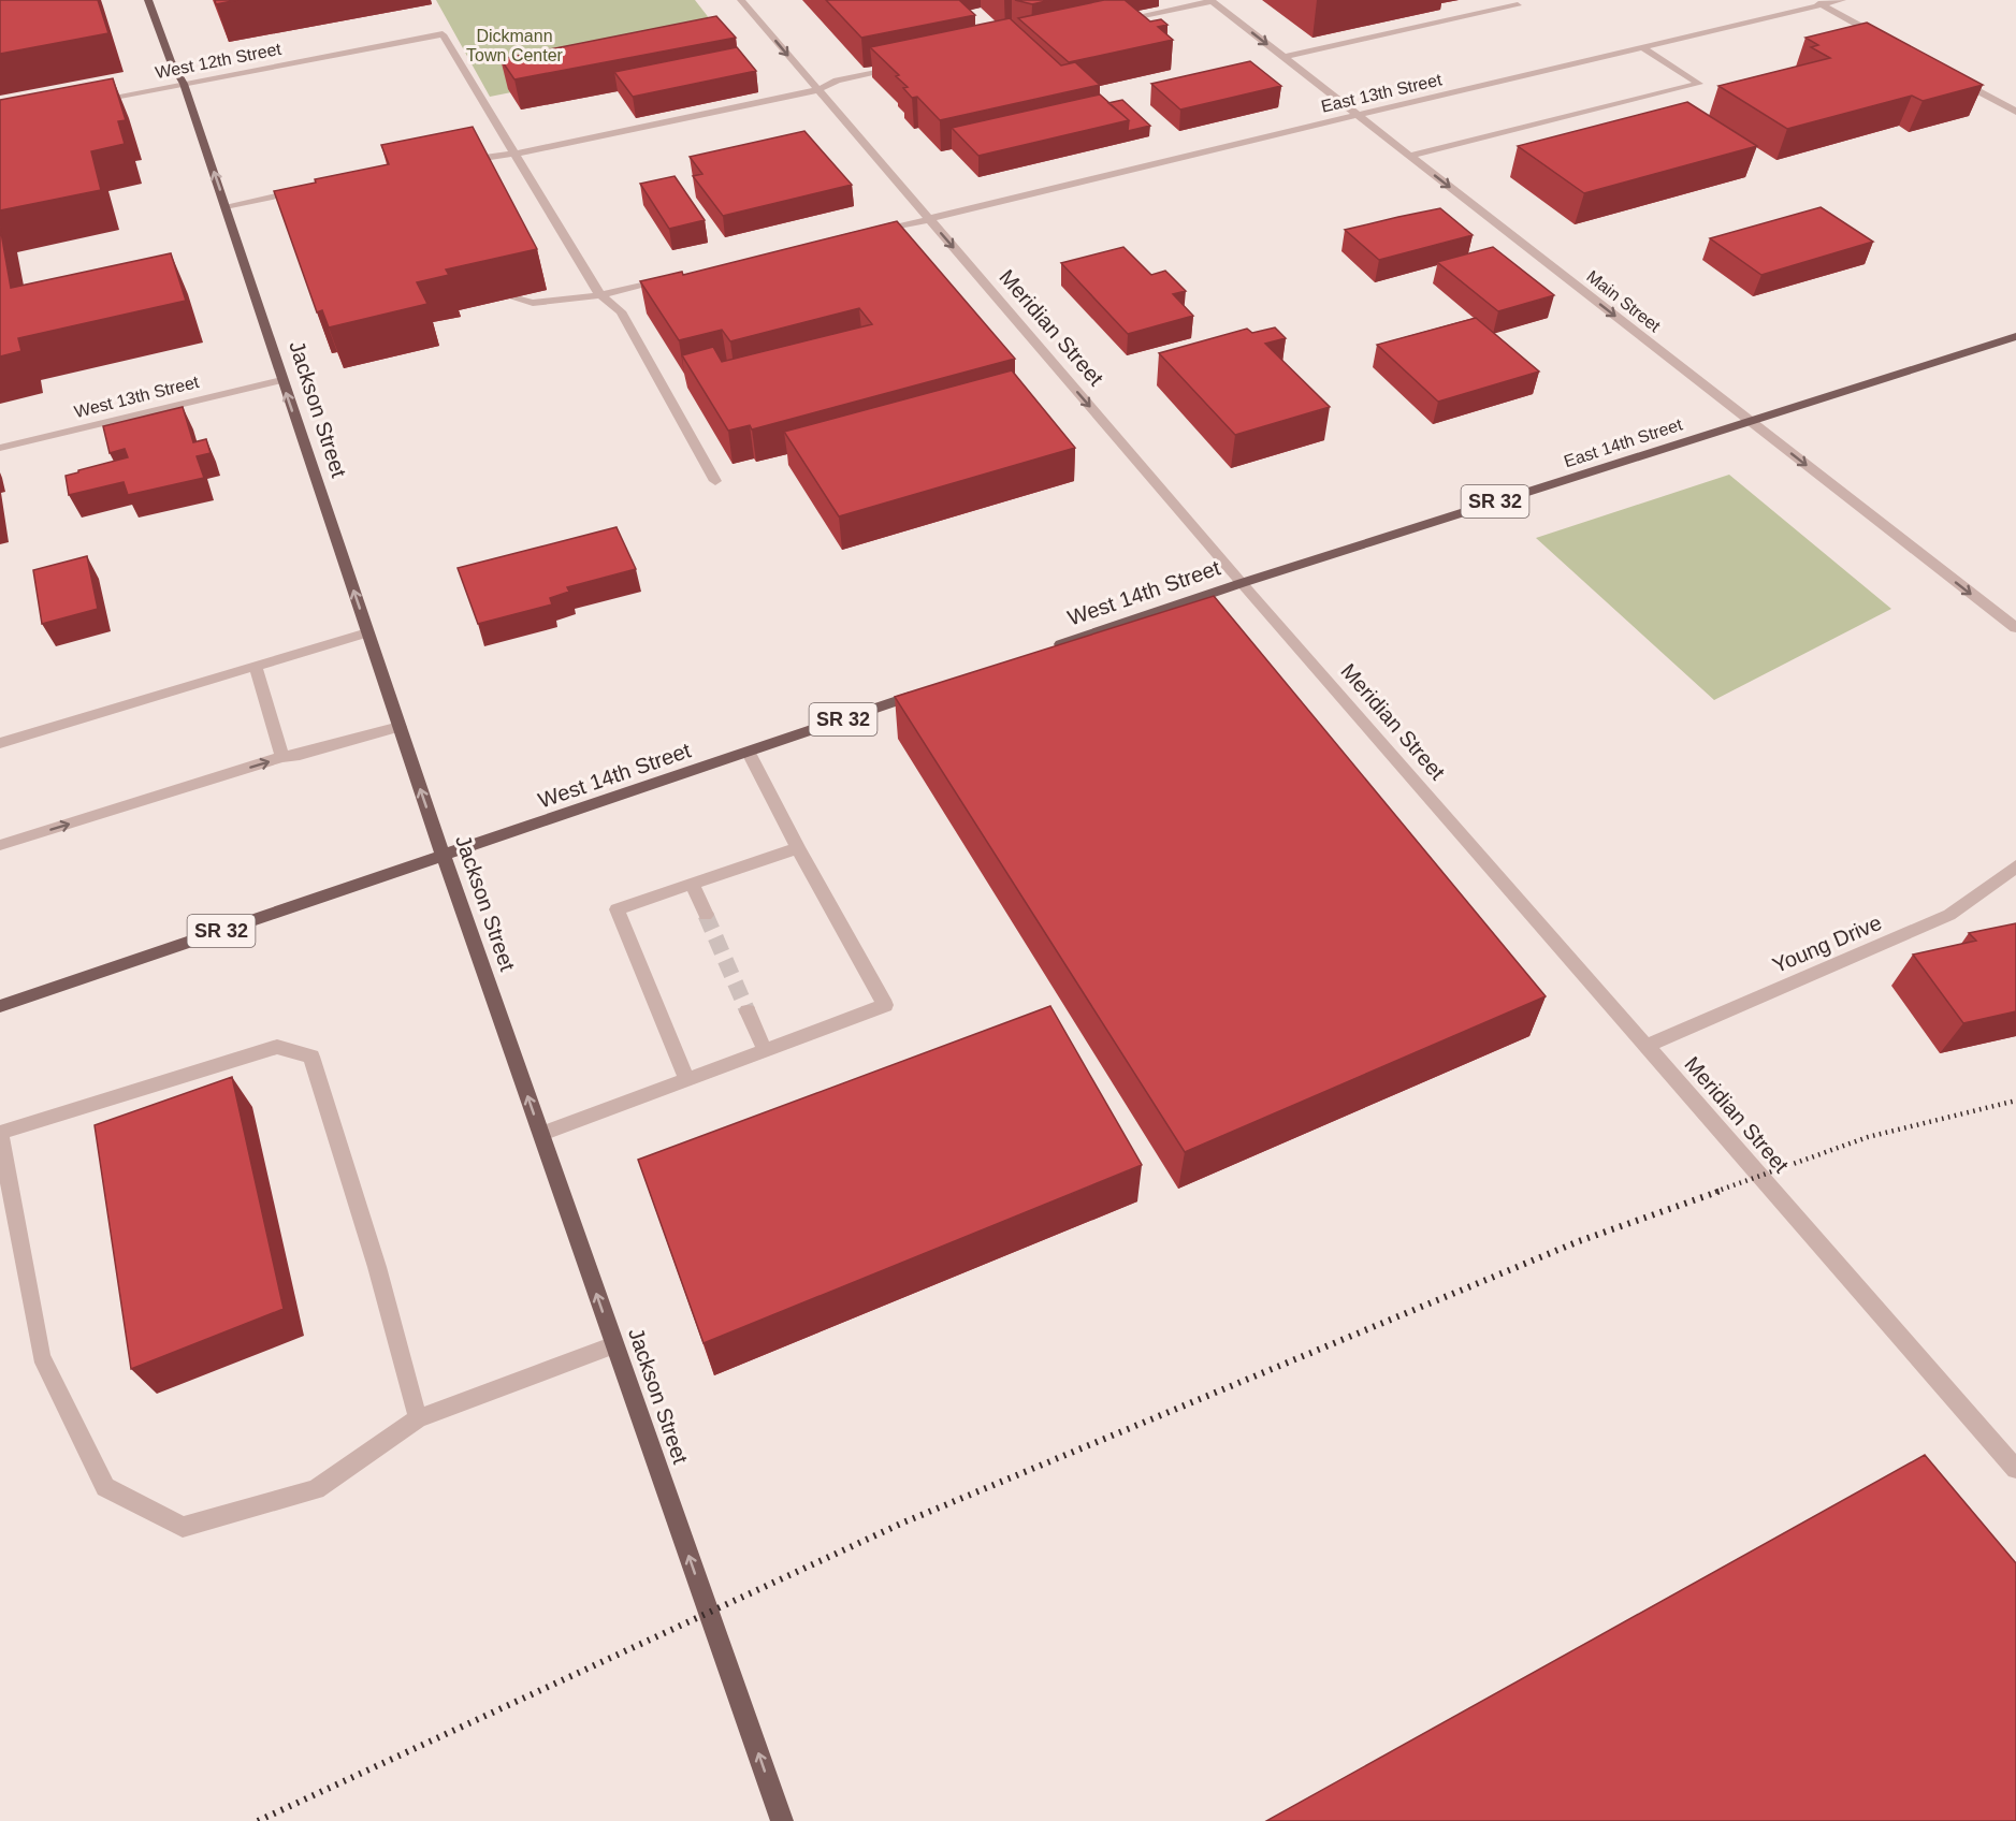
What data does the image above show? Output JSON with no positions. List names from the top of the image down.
{
  "streets": {
    "main road": [
      "Jackson Street",
      "East 14th Street",
      "SR 32",
      "West 14th Street"
    ],
    "street": [
      "West 12th Street",
      "East 13th Street",
      "Main Street",
      "Meridian Street",
      "West 13th Street",
      "Young Drive"
    ]
  },
  "crossings": [
    ["West 12th Street", "Jackson Street"],
    ["East 13th Street", "Main Street"],
    ["East 13th Street", "Meridian Street"],
    ["Main Street", "East 14th Street"],
    ["Meridian Street", "East 14th Street"],
    ["Meridian Street", "West 14th Street"],
    ["Meridian Street", "Young Drive"],
    ["West 13th Street", "Jackson Street"],
    ["Jackson Street", "West 14th Street"],
    ["East 14th Street", "West 14th Street"]
  ],
  "one_way": ["Main Street", "Jackson Street"],
  "parks": ["Dickmann Town Center"]
}
